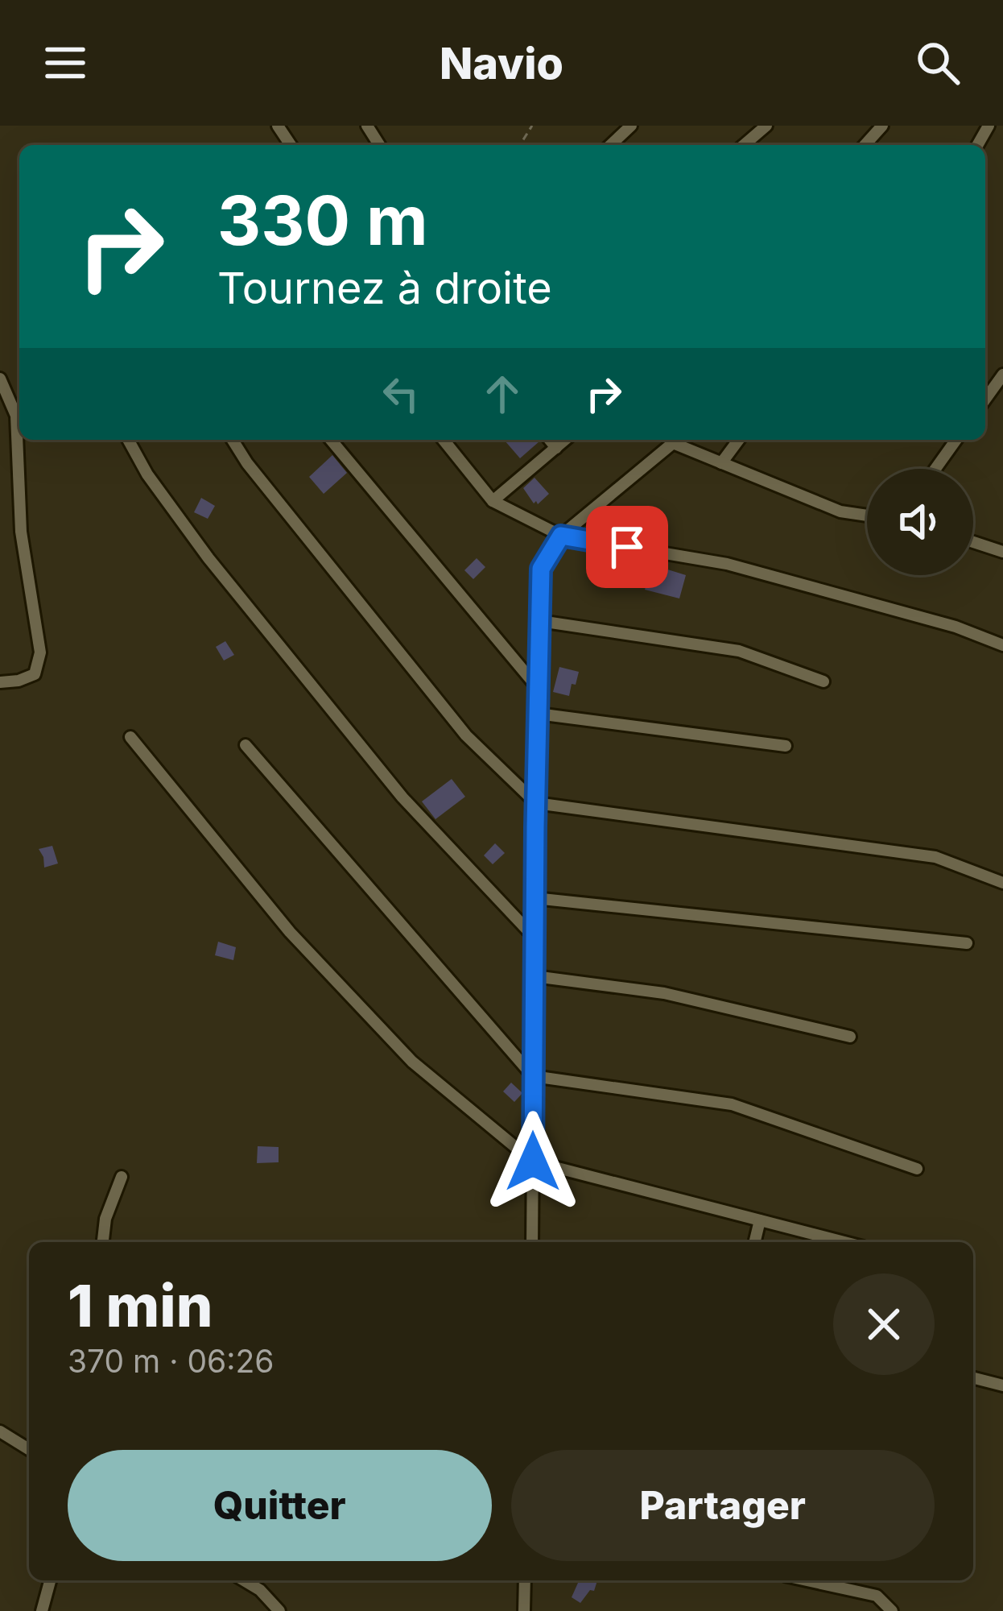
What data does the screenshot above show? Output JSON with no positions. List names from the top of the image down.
{
  "page": {
    "header": "Navio",
    "turn": ["330 m", "Tournez à droite"],
    "heading": ["1 min", "370 m · 06:26"],
    "buttons": ["Quitter", "Partager"]
  }
}
